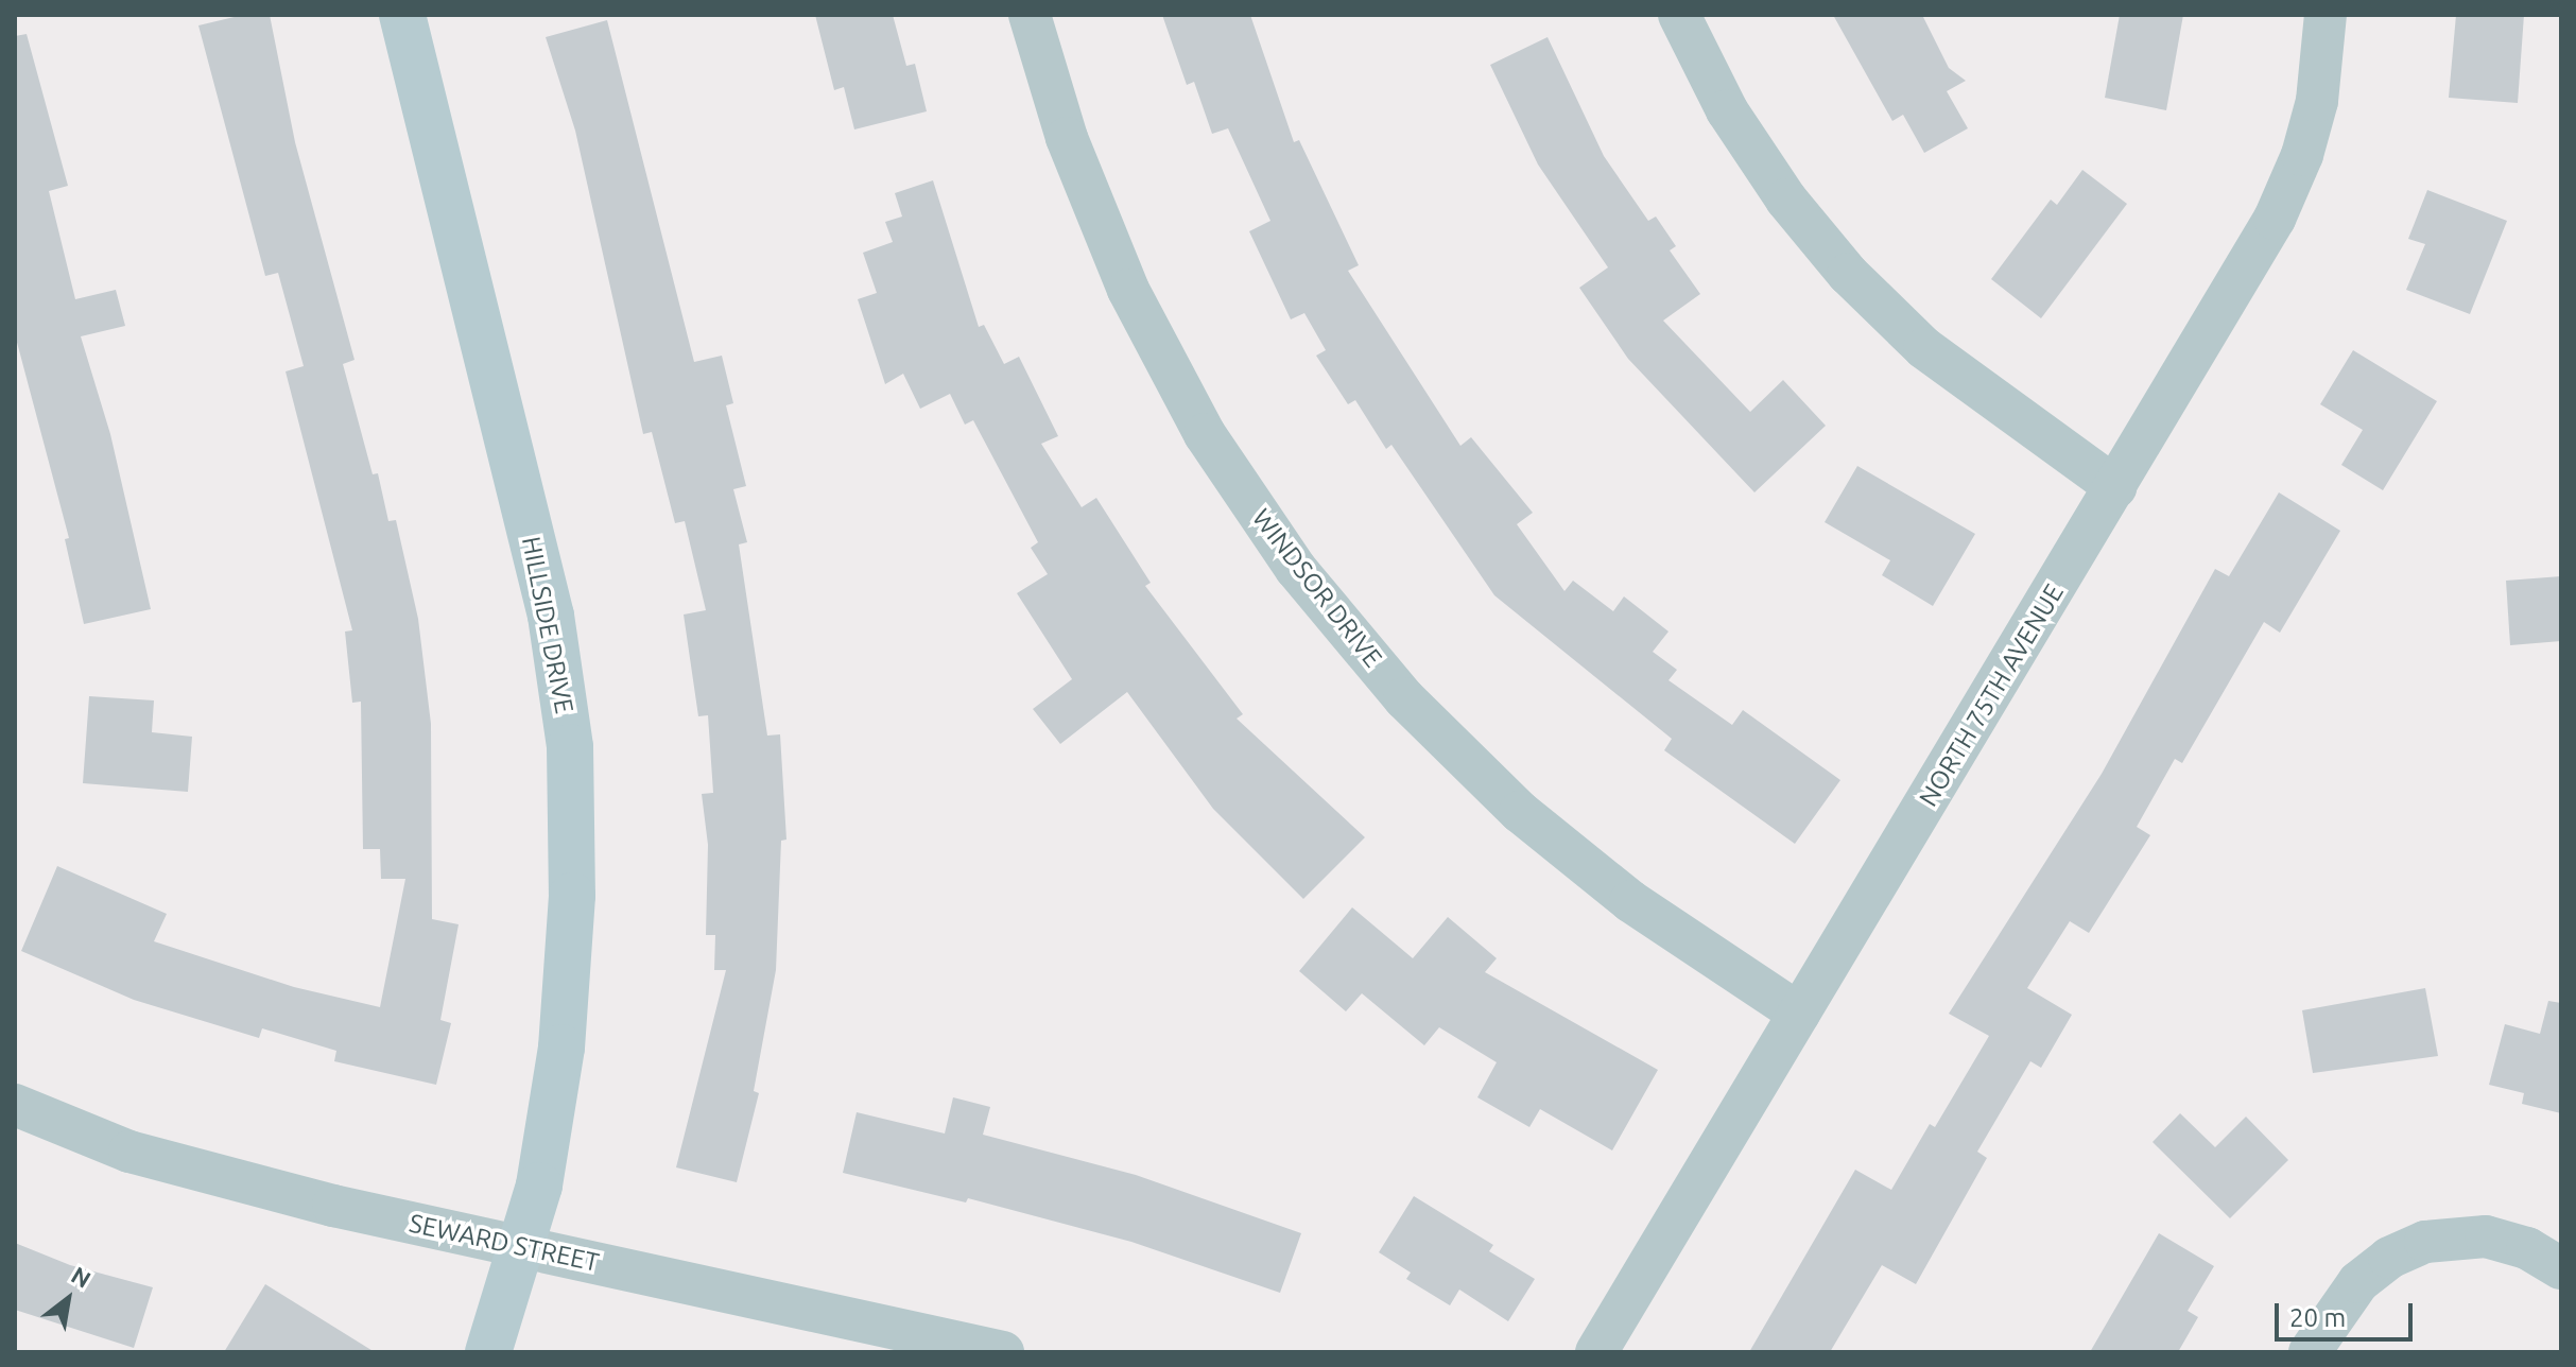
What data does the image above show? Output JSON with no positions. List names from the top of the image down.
{
  "streets": {
    "street": [
      "WINDSOR DRIVE",
      "HILLSIDE DRIVE",
      "NORTH 75TH AVENUE",
      "SEWARD STREET"
    ]
  },
  "crossings": [
    ["WINDSOR DRIVE", "NORTH 75TH AVENUE"],
    ["HILLSIDE DRIVE", "SEWARD STREET"]
  ],
  "scale_bar": "20 m",
  "north": "top right"
}
